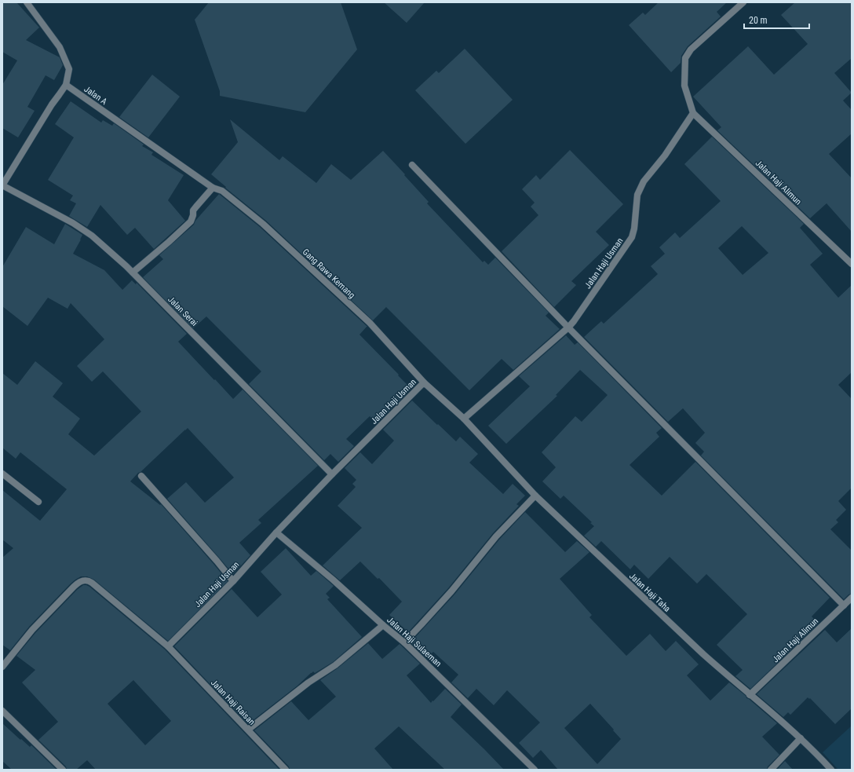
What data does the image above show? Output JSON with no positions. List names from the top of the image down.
{
  "streets": {
    "street": [
      "Jalan A",
      "Jalan Haji Alimun",
      "Jalan Haji Usman",
      "Gang Rawa Kemang",
      "Jalan Serai",
      "Jalan Haji Taha",
      "Jalan Haji Sulaeman",
      "Jalan Haji Raisan"
    ]
  },
  "crossings": [
    ["Jalan A", "Gang Rawa Kemang"],
    ["Jalan Haji Alimun", "Jalan Haji Usman"],
    ["Jalan Haji Alimun", "Jalan Haji Taha"],
    ["Jalan Haji Usman", "Gang Rawa Kemang"],
    ["Jalan Haji Usman", "Jalan Serai"],
    ["Jalan Haji Usman", "Jalan Haji Taha"],
    ["Jalan Haji Usman", "Jalan Haji Sulaeman"],
    ["Jalan Haji Usman", "Jalan Haji Raisan"]
  ],
  "scale_bar": "20 m"
}
